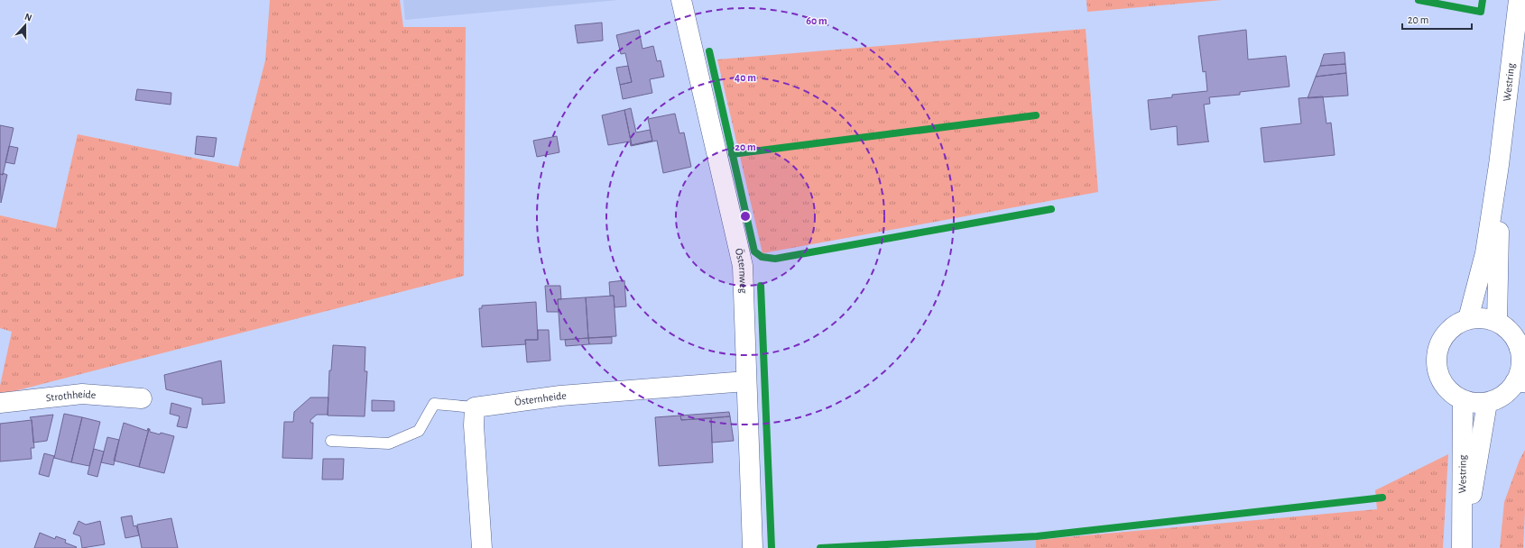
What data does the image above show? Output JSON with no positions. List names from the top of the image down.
{
  "streets": {
    "street": [
      "Westring",
      "Östernweg",
      "Strothheide",
      "Östernheide"
    ]
  },
  "crossings": [
    ["Östernweg", "Östernheide"]
  ],
  "scale_bar": "20 m",
  "north": "top",
  "rings": ["60 m", "40 m", "20 m"]
}
